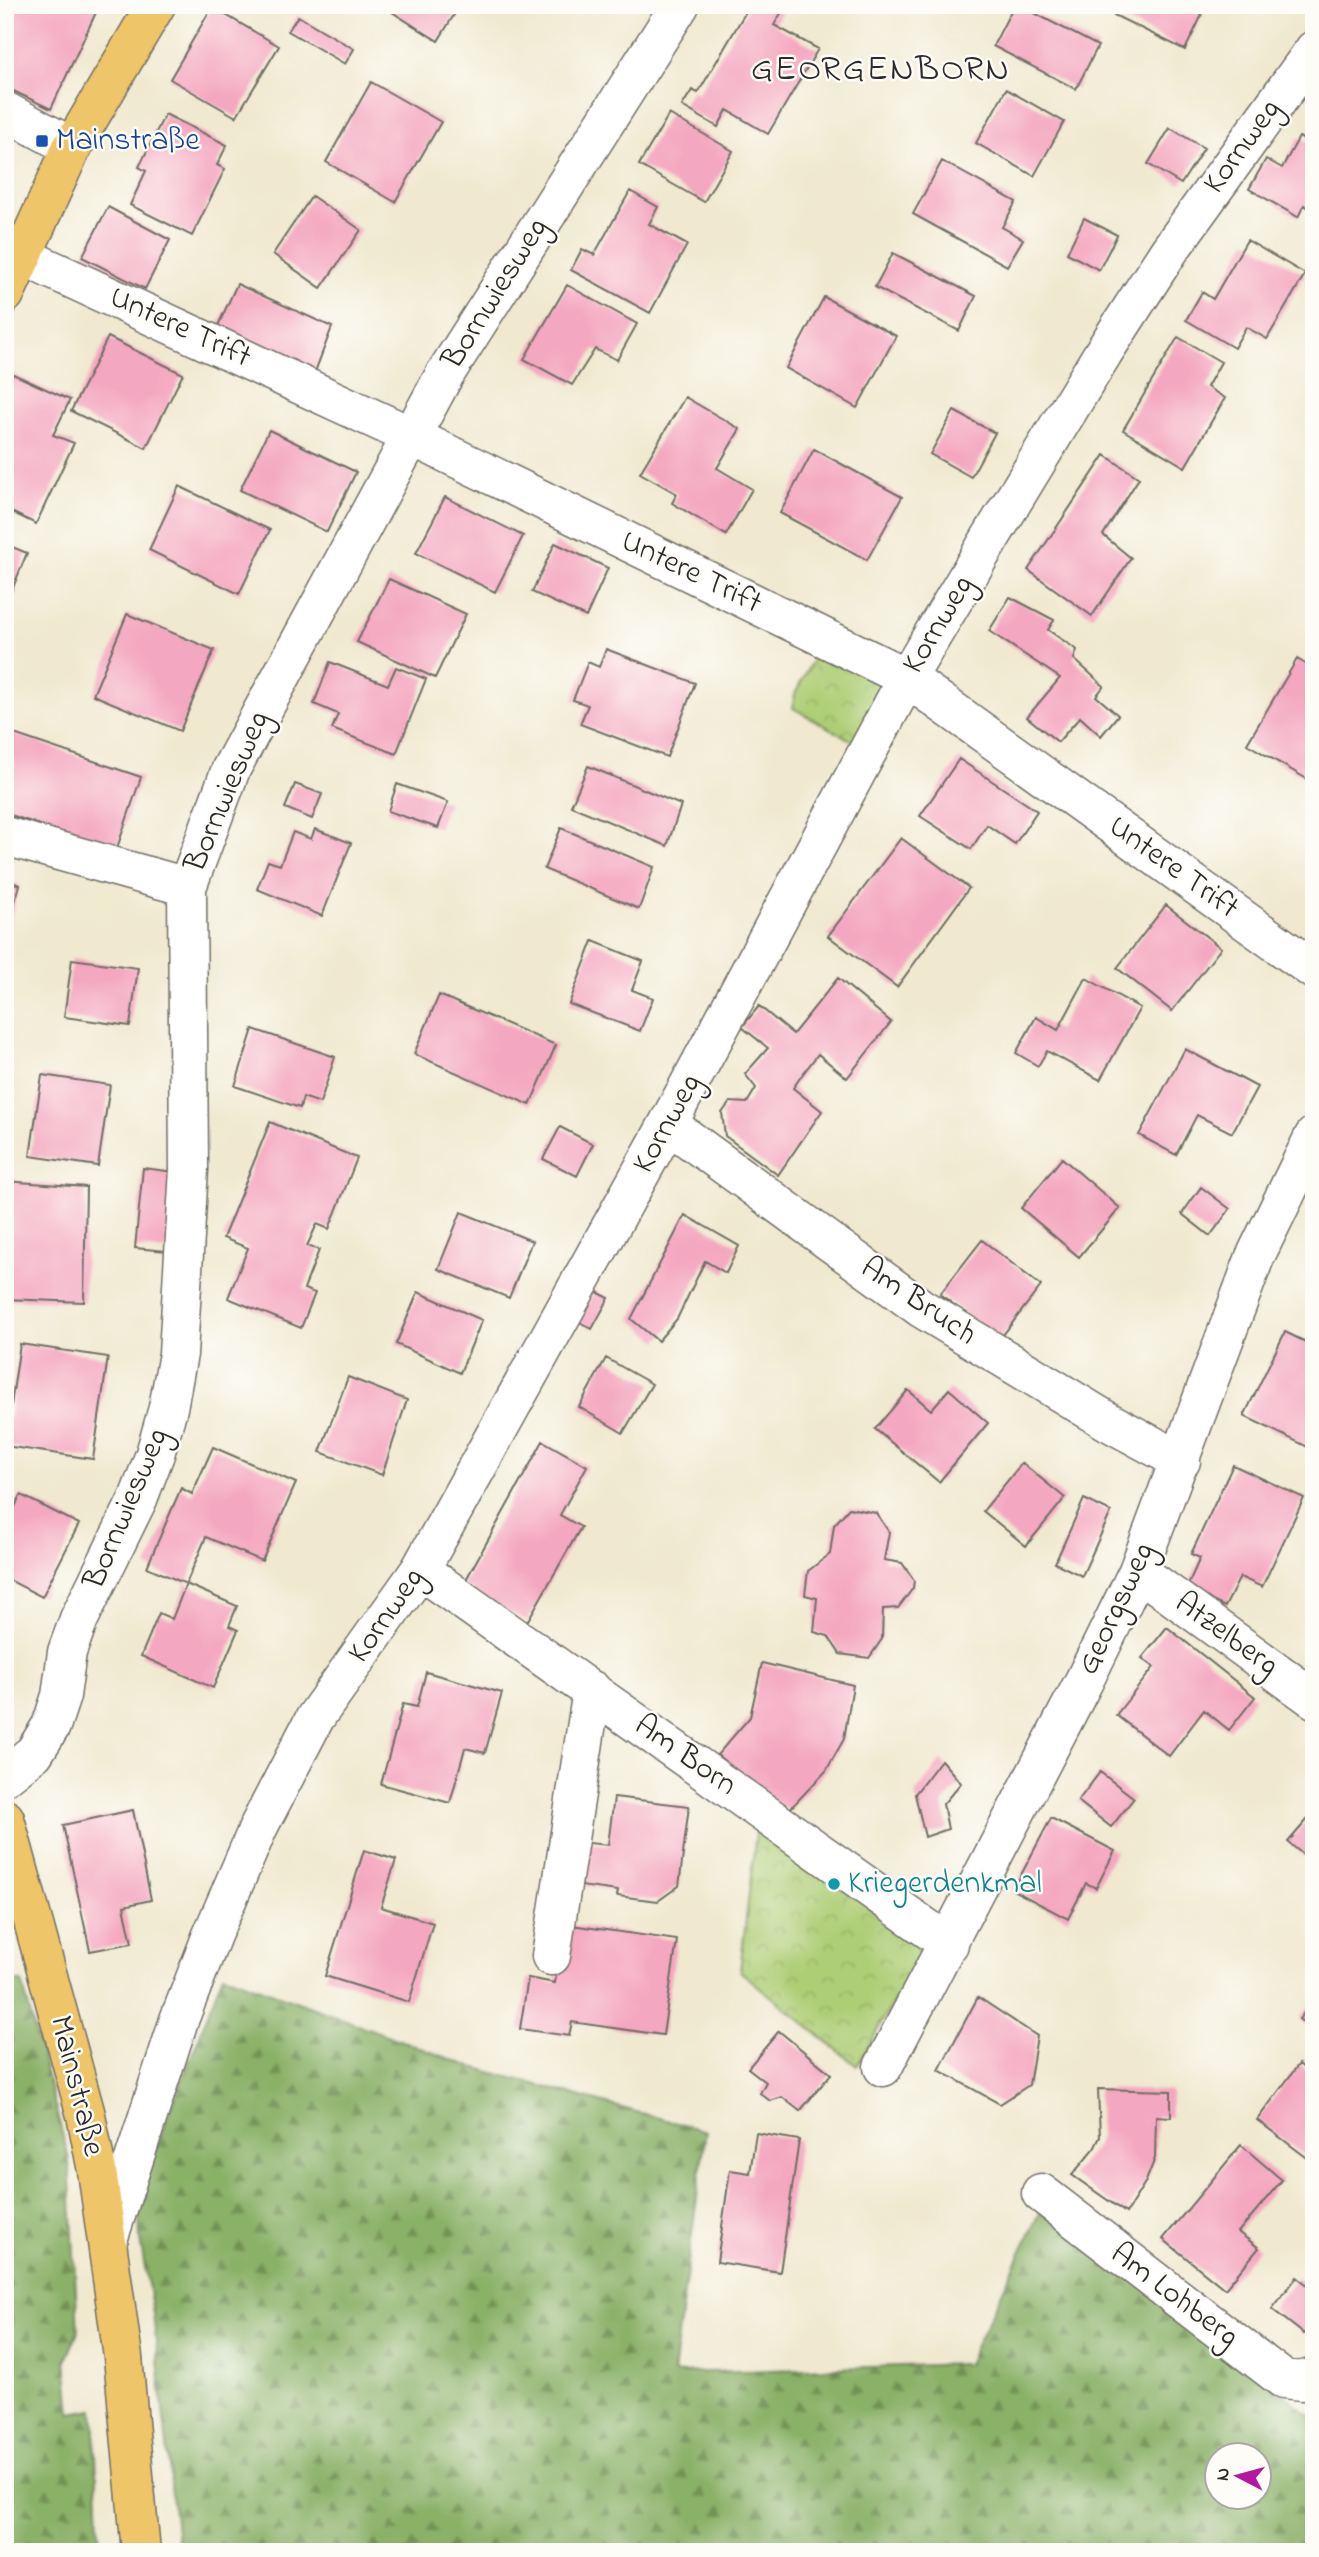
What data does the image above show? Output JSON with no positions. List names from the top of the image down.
{
  "streets": {
    "main road": ["Mainstraße"],
    "street": [
      "Kornweg",
      "Bornwiesweg",
      "Untere Trift",
      "Am Bruch",
      "Georgsweg",
      "Atzelberg",
      "Am Born",
      "Am Lohberg"
    ]
  },
  "crossings": [
    ["Kornweg", "Untere Trift"],
    ["Kornweg", "Am Bruch"],
    ["Kornweg", "Am Born"],
    ["Kornweg", "Mainstraße"],
    ["Bornwiesweg", "Untere Trift"],
    ["Am Bruch", "Georgsweg"],
    ["Georgsweg", "Atzelberg"],
    ["Georgsweg", "Am Born"]
  ],
  "districts": ["GEORGENBORN"],
  "places": {
    "transit": ["Mainstraße"],
    "other": ["Kriegerdenkmal"]
  },
  "north": "left"
}
